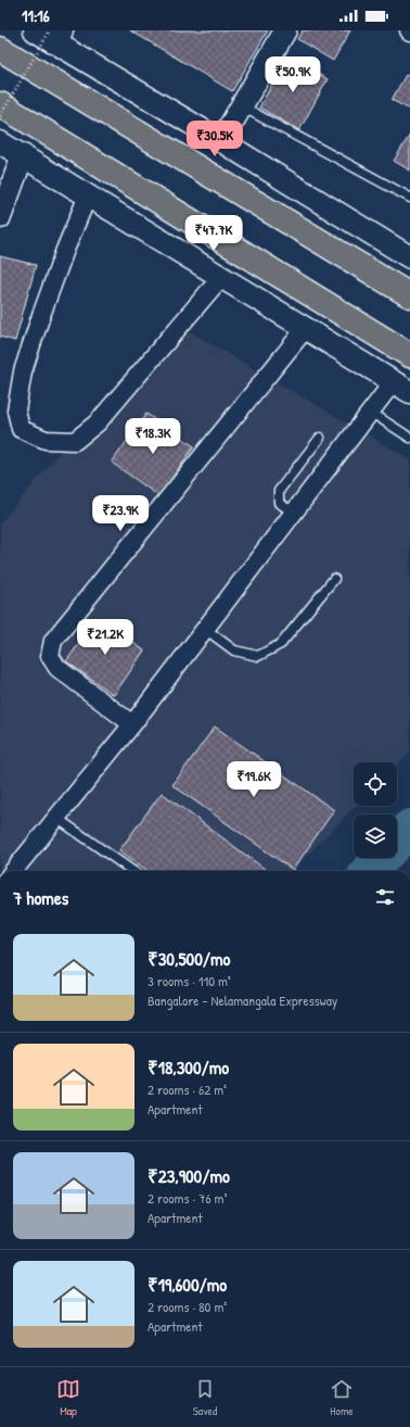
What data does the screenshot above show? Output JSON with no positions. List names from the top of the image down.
{
  "page": {
    "status": "11:16",
    "price": [
      "₹50.9K",
      "₹30.5K",
      "₹47.7K",
      "₹18.3K",
      "₹23.9K",
      "₹21.2K",
      "₹19.6K"
    ],
    "heading": "7 homes",
    "list": [
      {
        "name": "₹30,500/mo",
        "note": "3 rooms · 110 m² · Bangalore - Nelamangala Expressway"
      },
      {
        "name": "₹18,300/mo",
        "note": "2 rooms · 62 m² · Apartment"
      },
      {
        "name": "₹23,900/mo",
        "note": "2 rooms · 76 m² · Apartment"
      },
      {
        "name": "₹19,600/mo",
        "note": "2 rooms · 80 m² · Apartment"
      }
    ],
    "tabs": ["Map", "Saved", "Home"]
  }
}
